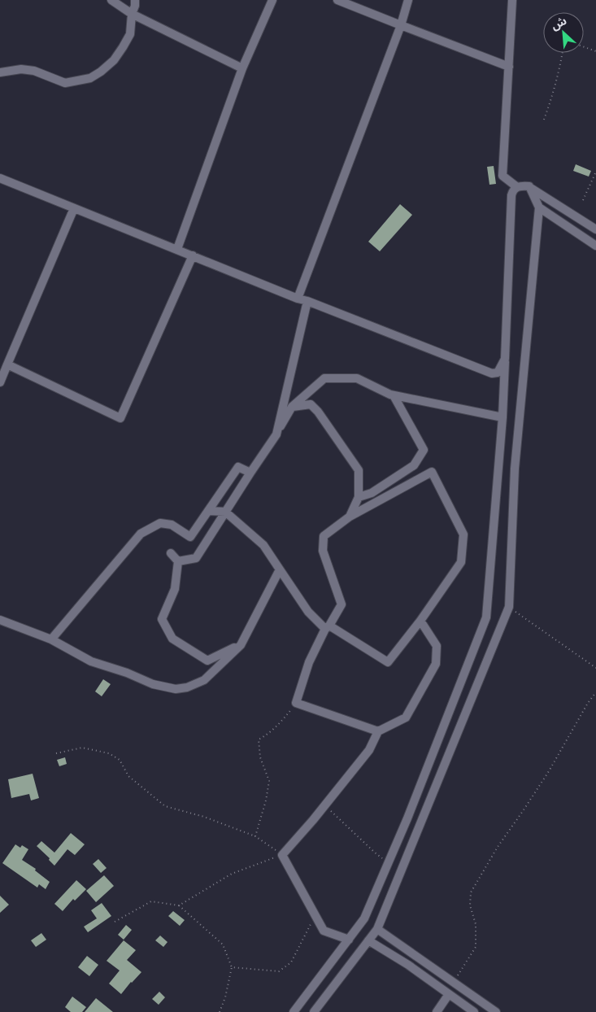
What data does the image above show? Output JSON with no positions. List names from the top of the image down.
{
  "north": "top left"
}
